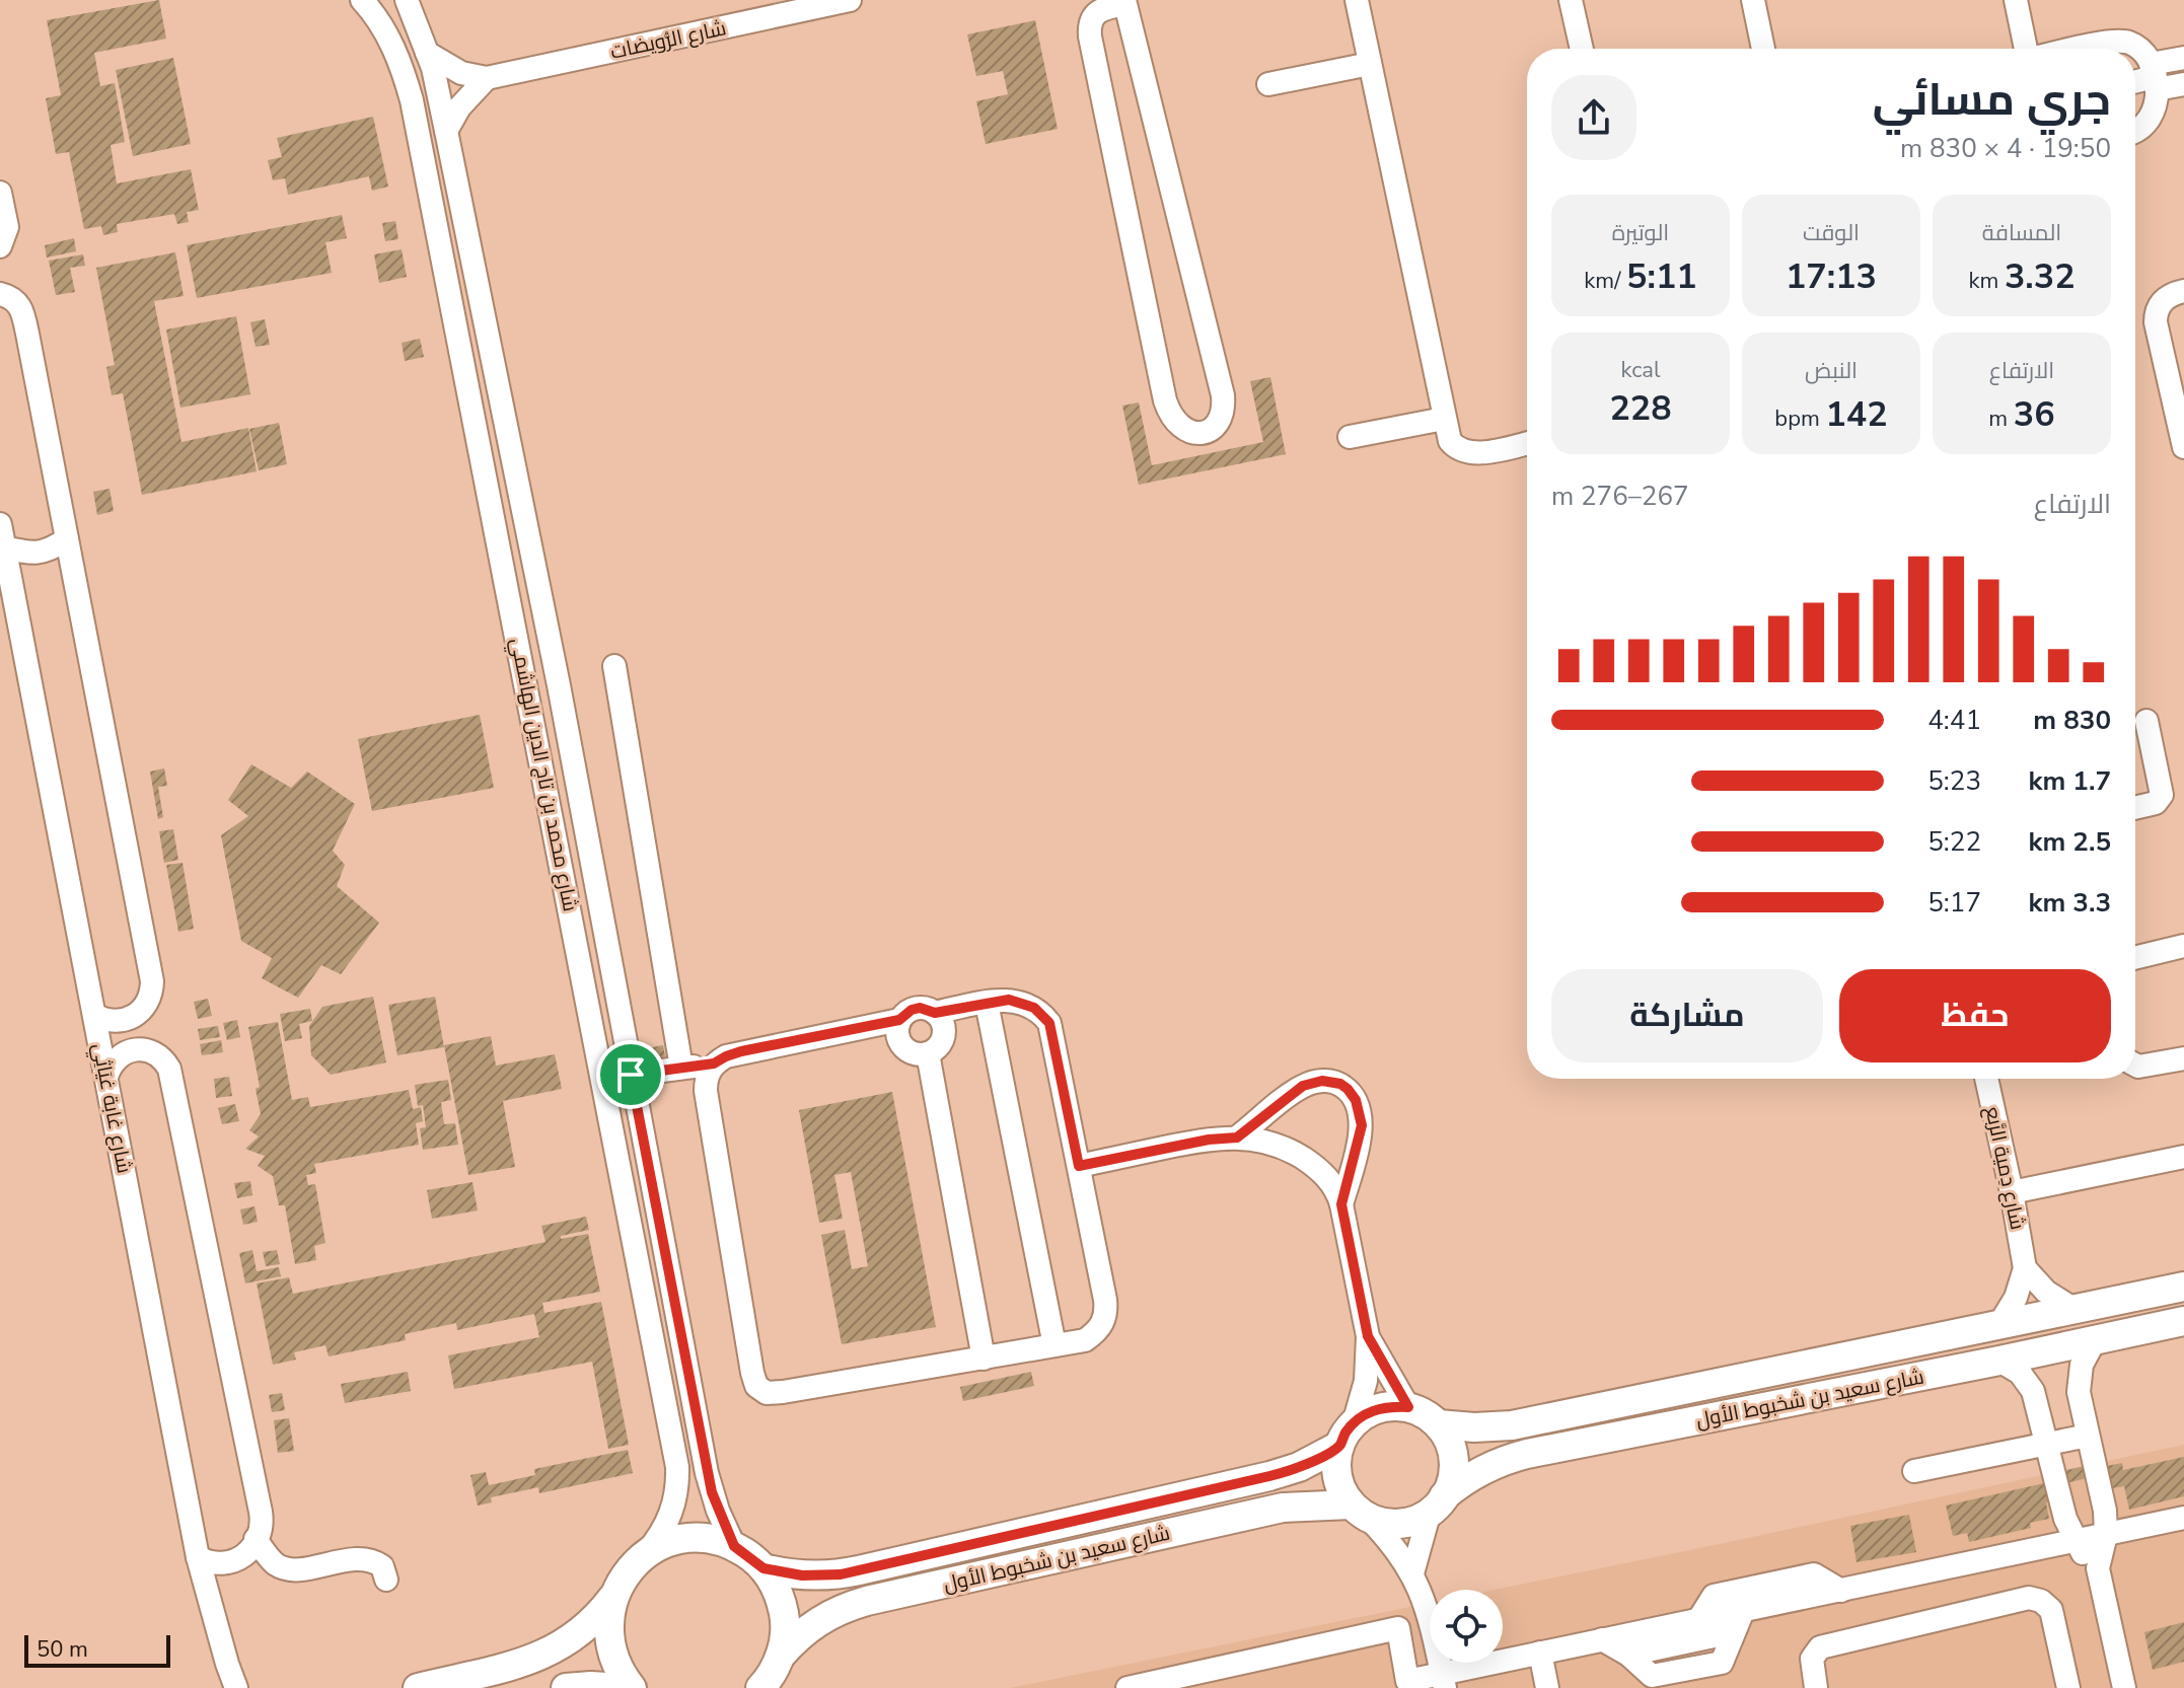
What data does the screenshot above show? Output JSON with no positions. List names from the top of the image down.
{
  "streets": {
    "main road": ["شارع سعيد بن شخبوط الأول"],
    "street": [
      "شارع الرُّويضات",
      "شارع محمد بن تاج الدين الهاشمي",
      "شارع غابة غيَاثِي",
      "شارع دِمية الرَّبع"
    ]
  },
  "scale_bar": "50 m",
  "page": {
    "heading": ["جري مسائي", "19:50 · 4 × 830 m"],
    "stats": [
      ["المسافة", "3.32 km"],
      ["الوقت", "17:13"],
      ["الوتيرة", "5:11 /km"],
      ["الارتفاع", "36 m"],
      ["النبض", "142 bpm"],
      ["kcal", "228"]
    ],
    "chart": ["الارتفاع", "267–276 m"],
    "list": [
      {
        "name": "830 m",
        "note": "4:41"
      },
      {
        "name": "1.7 km",
        "note": "5:23"
      },
      {
        "name": "2.5 km",
        "note": "5:22"
      },
      {
        "name": "3.3 km",
        "note": "5:17"
      }
    ],
    "buttons": ["حفظ", "مشاركة"],
    "scale": "50 m"
  }
}
